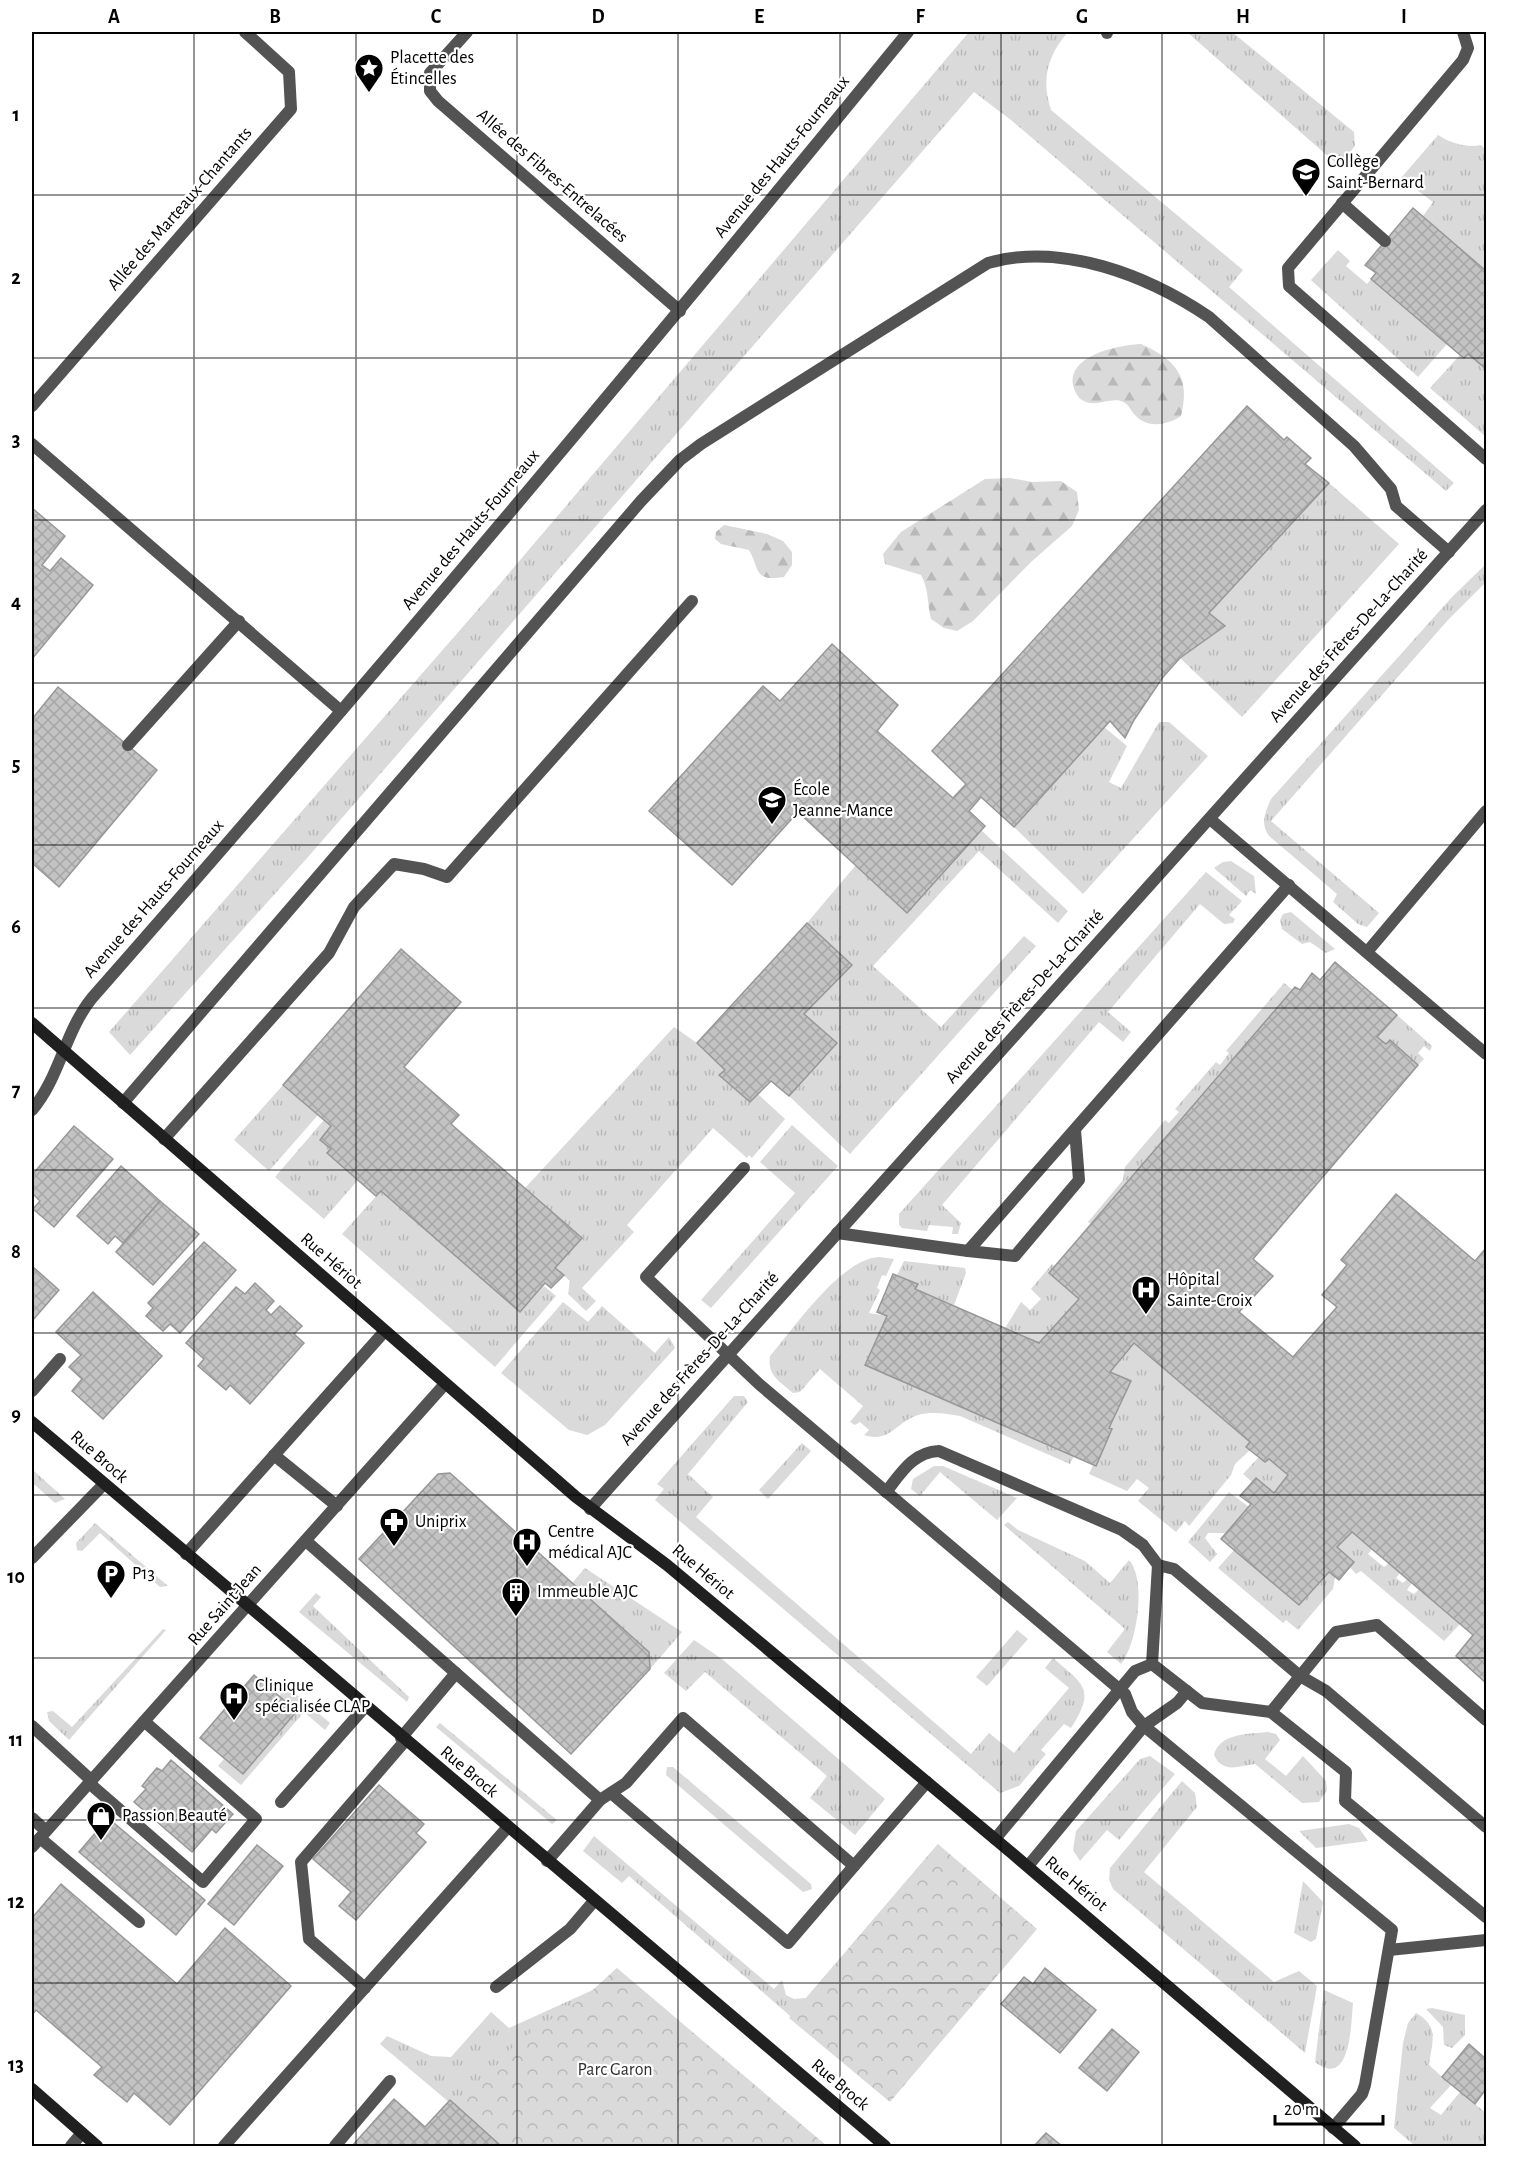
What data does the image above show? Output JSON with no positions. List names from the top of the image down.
{
  "streets": {
    "street": [
      "Avenue des Hauts-Fourneaux",
      "Allée des Fibres-Entrelacées",
      "Allée des Marteaux-Chantants",
      "Avenue des Frères-De-La-Charité",
      "Rue Hériot",
      "Rue Brock",
      "Rue Saint-Jean"
    ]
  },
  "crossings": [
    ["Avenue des Hauts-Fourneaux", "Allée des Fibres-Entrelacées"],
    ["Avenue des Hauts-Fourneaux", "Rue Hériot"],
    ["Avenue des Frères-De-La-Charité", "Rue Hériot"],
    ["Rue Hériot", "Rue Saint-Jean"],
    ["Rue Brock", "Rue Saint-Jean"]
  ],
  "parks": ["Parc Garon"],
  "places": {
    "place": ["Placette des Étincelles"],
    "school or university": ["Collège Saint-Bernard", "École Jeanne-Mance"],
    "hospital": ["Hôpital Sainte-Croix", "Centre médical AJC", "Clinique spécialisée CLAP"],
    "pharmacy": ["Uniprix"],
    "parking": ["P13"],
    "building": ["Immeuble AJC"],
    "shop": ["Passion Beauté"]
  },
  "scale_bar": "20 m",
  "grid": {
    "columns": [
      "A",
      "B",
      "C",
      "D",
      "E",
      "F",
      "G",
      "H",
      "I"
    ],
    "rows": [
      "1",
      "2",
      "3",
      "4",
      "5",
      "6",
      "7",
      "8",
      "9",
      "10",
      "11",
      "12",
      "13"
    ]
  }
}
